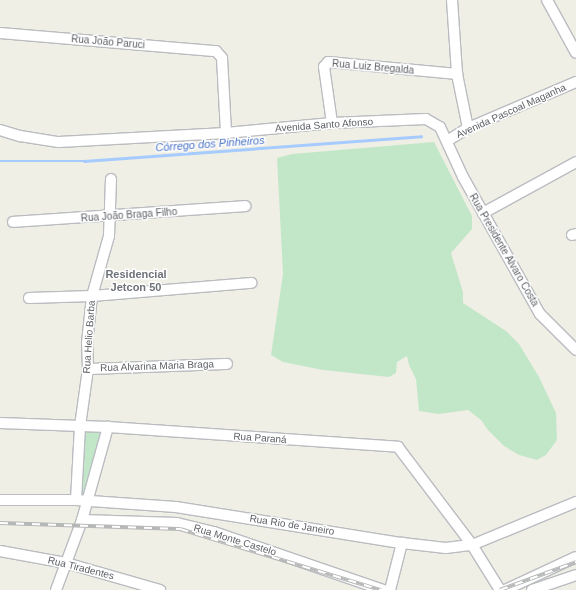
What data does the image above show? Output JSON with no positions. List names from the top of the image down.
{
  "streets": {
    "street": [
      "Rua João Paruci",
      "Rua Luiz Bregalda",
      "Avenida Pascoal Maganha",
      "Avenida Santo Afonso",
      "Rua João Braga Filho",
      "Rua Presidente Alvaro Costa",
      "Rua Helio Barba",
      "Rua Alvarina Maria Braga",
      "Rua Paraná",
      "Rua Rio de Janeiro",
      "Rua Monte Castelo",
      "Rua Tiradentes"
    ]
  },
  "crossings": [
    ["Rua João Paruci", "Avenida Santo Afonso"],
    ["Rua Luiz Bregalda", "Avenida Santo Afonso"],
    ["Avenida Pascoal Maganha", "Avenida Santo Afonso"],
    ["Avenida Pascoal Maganha", "Rua Presidente Alvaro Costa"],
    ["Avenida Santo Afonso", "Rua Presidente Alvaro Costa"],
    ["Rua João Braga Filho", "Rua Helio Barba"],
    ["Rua Helio Barba", "Rua Alvarina Maria Braga"],
    ["Rua Helio Barba", "Rua Paraná"],
    ["Rua Helio Barba", "Rua Rio de Janeiro"],
    ["Rua Paraná", "Rua Rio de Janeiro"]
  ],
  "districts": ["Residencial Jetcon 50"],
  "water": ["Córrego dos Pinheiros"]
}
